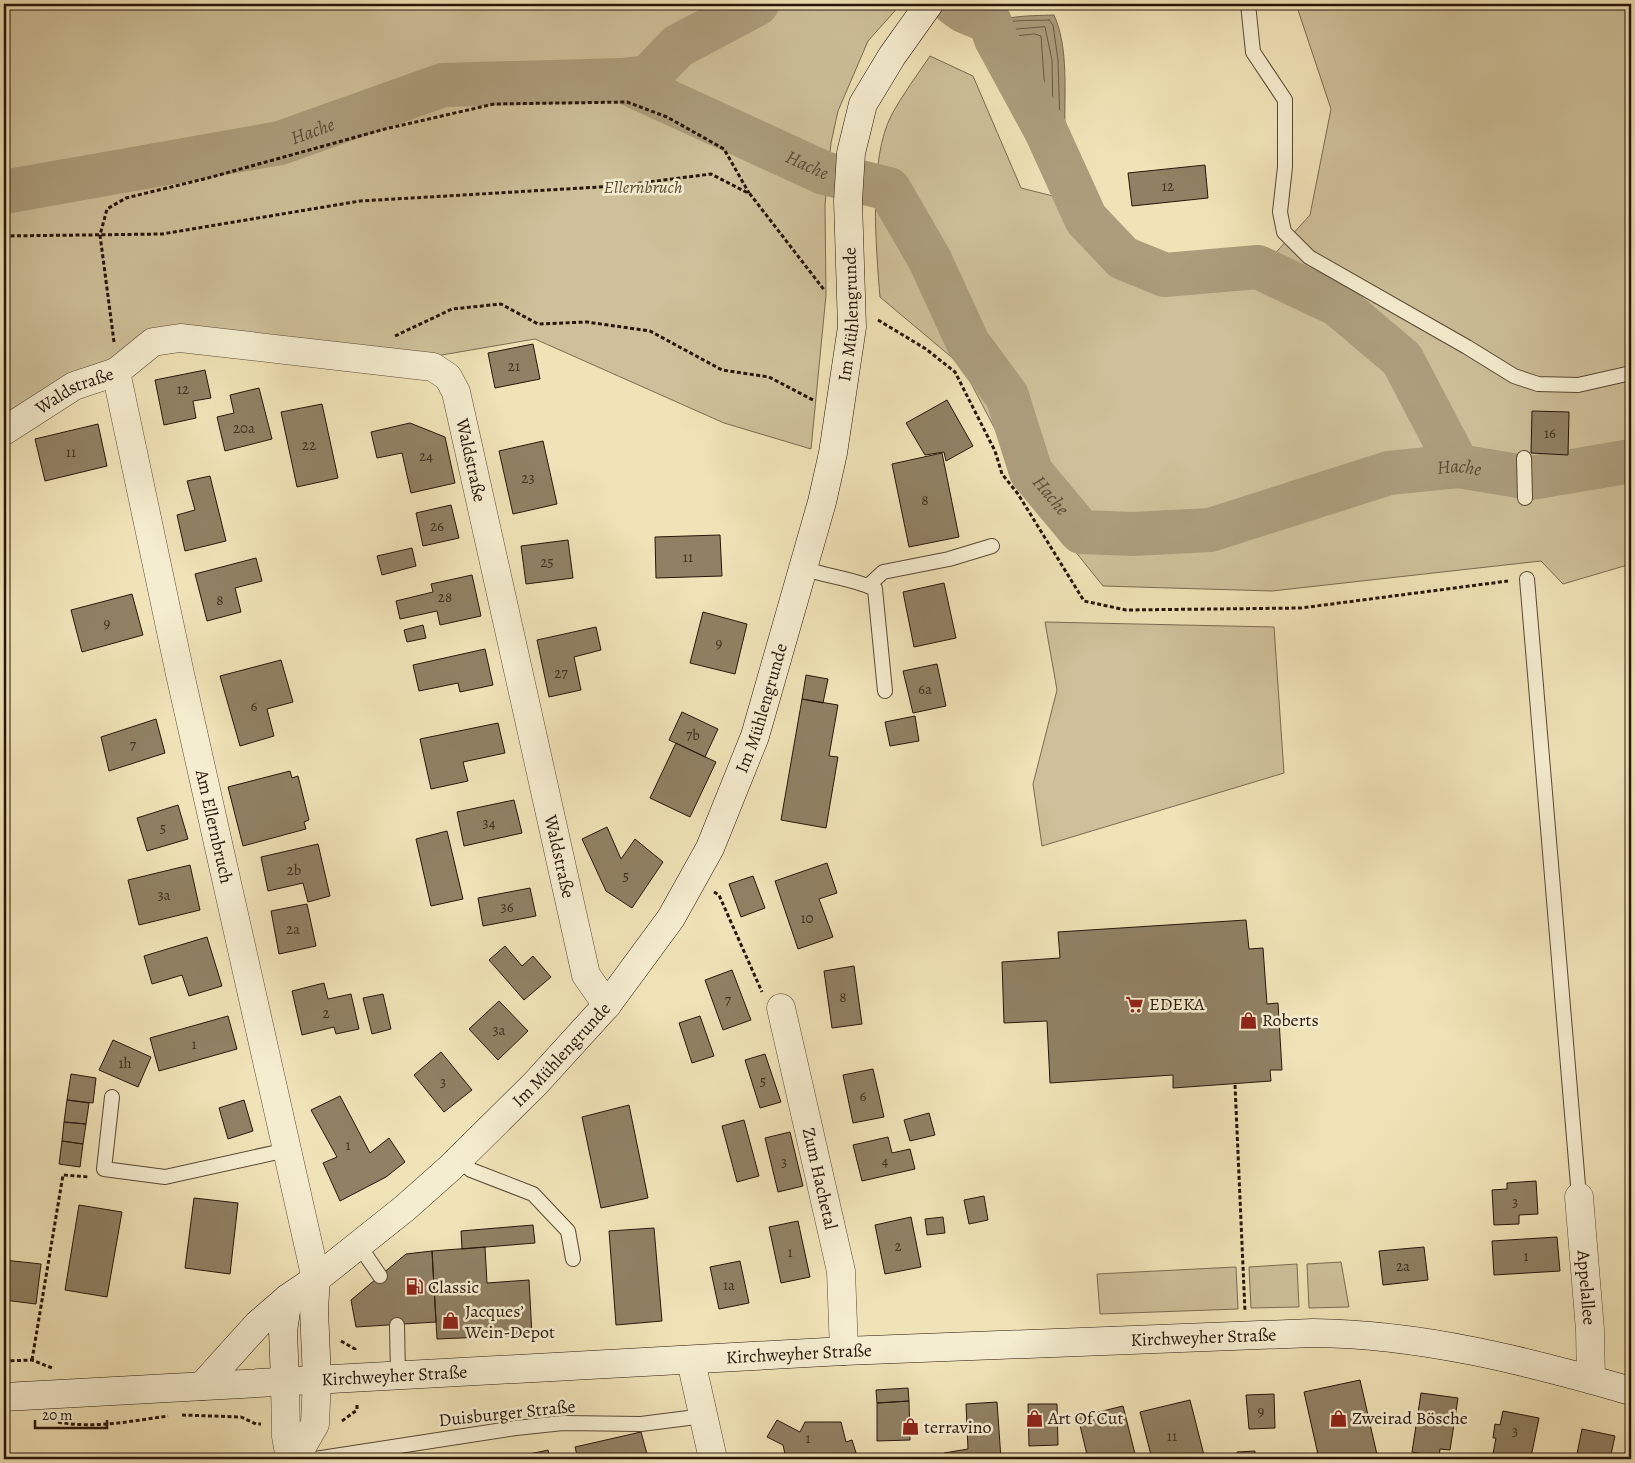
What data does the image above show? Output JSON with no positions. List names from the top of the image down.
{
  "streets": {
    "main road": [
      "Im Mühlengrunde",
      "Waldstraße",
      "Am Ellernbruch",
      "Zum Hachetal",
      "Appelallee",
      "Kirchweyher Straße"
    ],
    "lane": ["Duisburger Straße"]
  },
  "crossings": [
    ["Im Mühlengrunde", "Waldstraße"],
    ["Im Mühlengrunde", "Am Ellernbruch"],
    ["Im Mühlengrunde", "Kirchweyher Straße"],
    ["Waldstraße", "Am Ellernbruch"],
    ["Zum Hachetal", "Kirchweyher Straße"],
    ["Appelallee", "Kirchweyher Straße"]
  ],
  "water": ["Hache"],
  "parks": ["Ellernbruch"],
  "places": {
    "supermarket": ["EDEKA"],
    "shop": [
      "Roberts",
      "Jacques’ Wein-Depot",
      "Art Of Cut",
      "Zweirad Bösche",
      "terravino"
    ],
    "fuel station": ["Classic"]
  },
  "house_numbers": [
    "12",
    "21",
    "12",
    "20a",
    "16",
    "22",
    "11",
    "24",
    "23",
    "8",
    "26",
    "11",
    "25",
    "28",
    "8",
    "9",
    "9",
    "27",
    "6a",
    "6",
    "7b",
    "7",
    "34",
    "5",
    "2b",
    "5",
    "3a",
    "36",
    "10",
    "2a",
    "8",
    "7",
    "2",
    "3a",
    "1",
    "1h",
    "5",
    "3",
    "6",
    "1",
    "4",
    "3",
    "3",
    "2",
    "1",
    "1",
    "2a",
    "1a",
    "9",
    "3",
    "11",
    "1"
  ],
  "scale_bar": "20 m"
}
